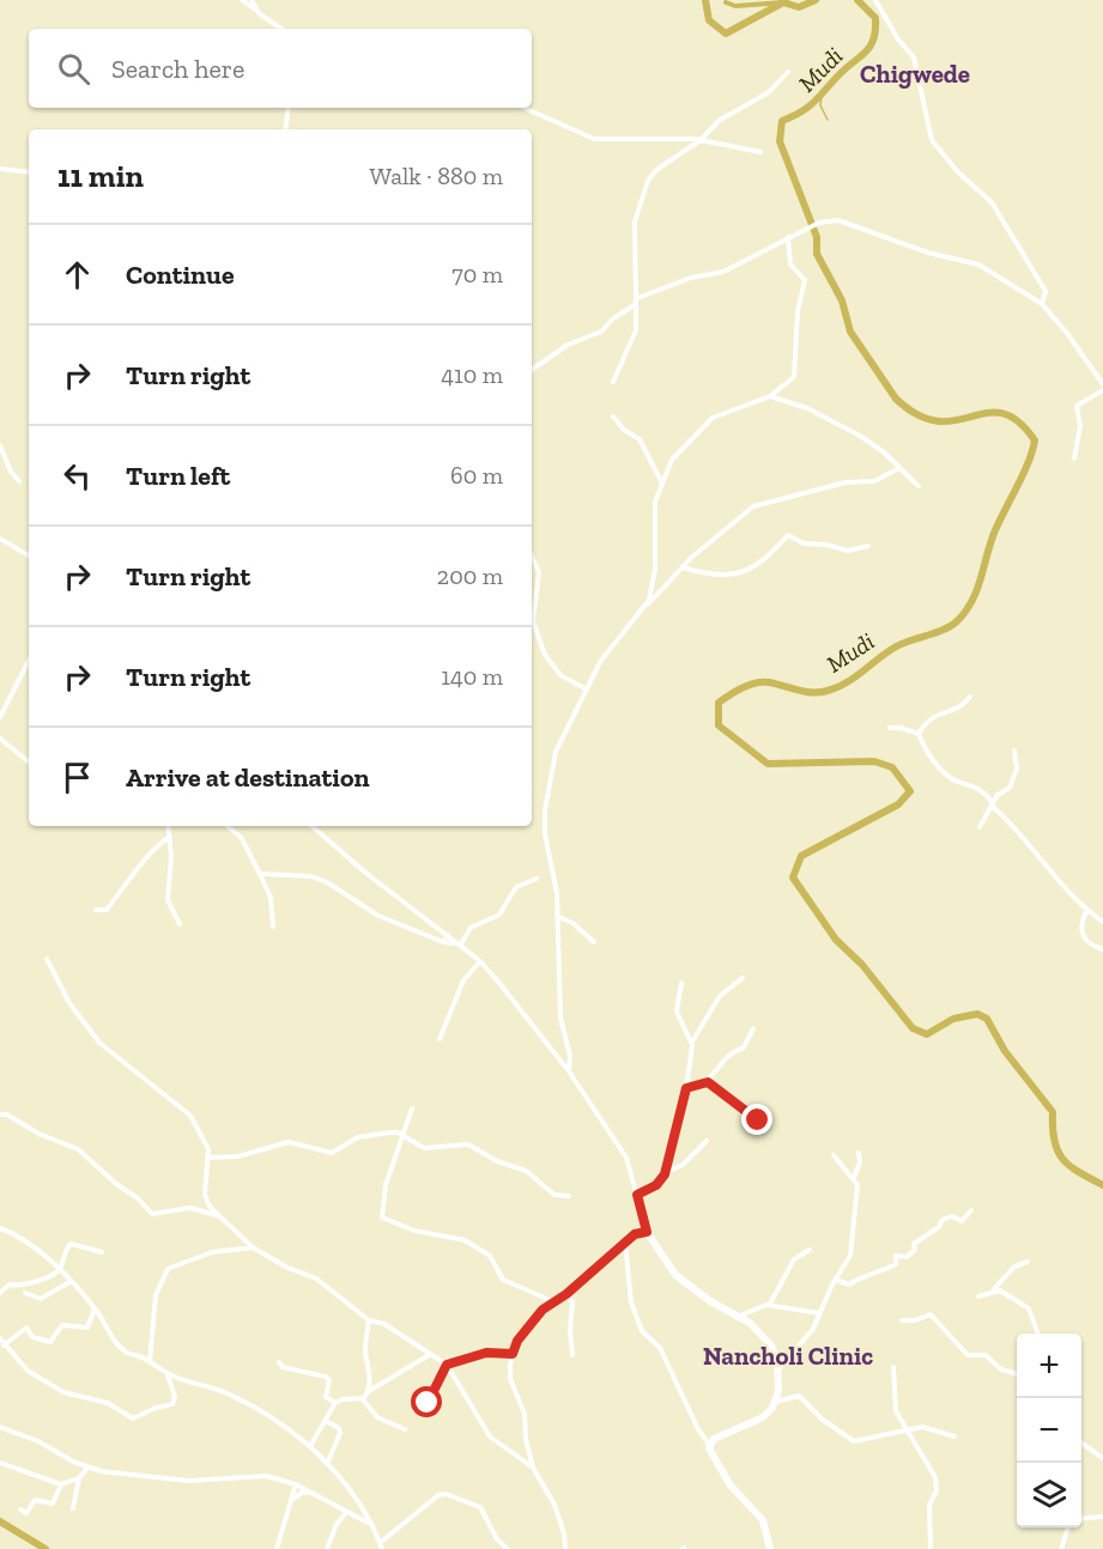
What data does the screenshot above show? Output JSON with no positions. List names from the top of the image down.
{
  "districts": ["Chigwede", "Nancholi Clinic"],
  "water": ["Mudi"],
  "page": {
    "search": "Search here",
    "heading": ["11 min", "Walk · 880 m"],
    "list": [
      ["Continue", "70 m"],
      ["Turn right", "410 m"],
      ["Turn left", "60 m"],
      ["Turn right", "200 m"],
      ["Turn right", "140 m"],
      "Arrive at destination"
    ],
    "map_buttons": ["+", "−"]
  }
}
